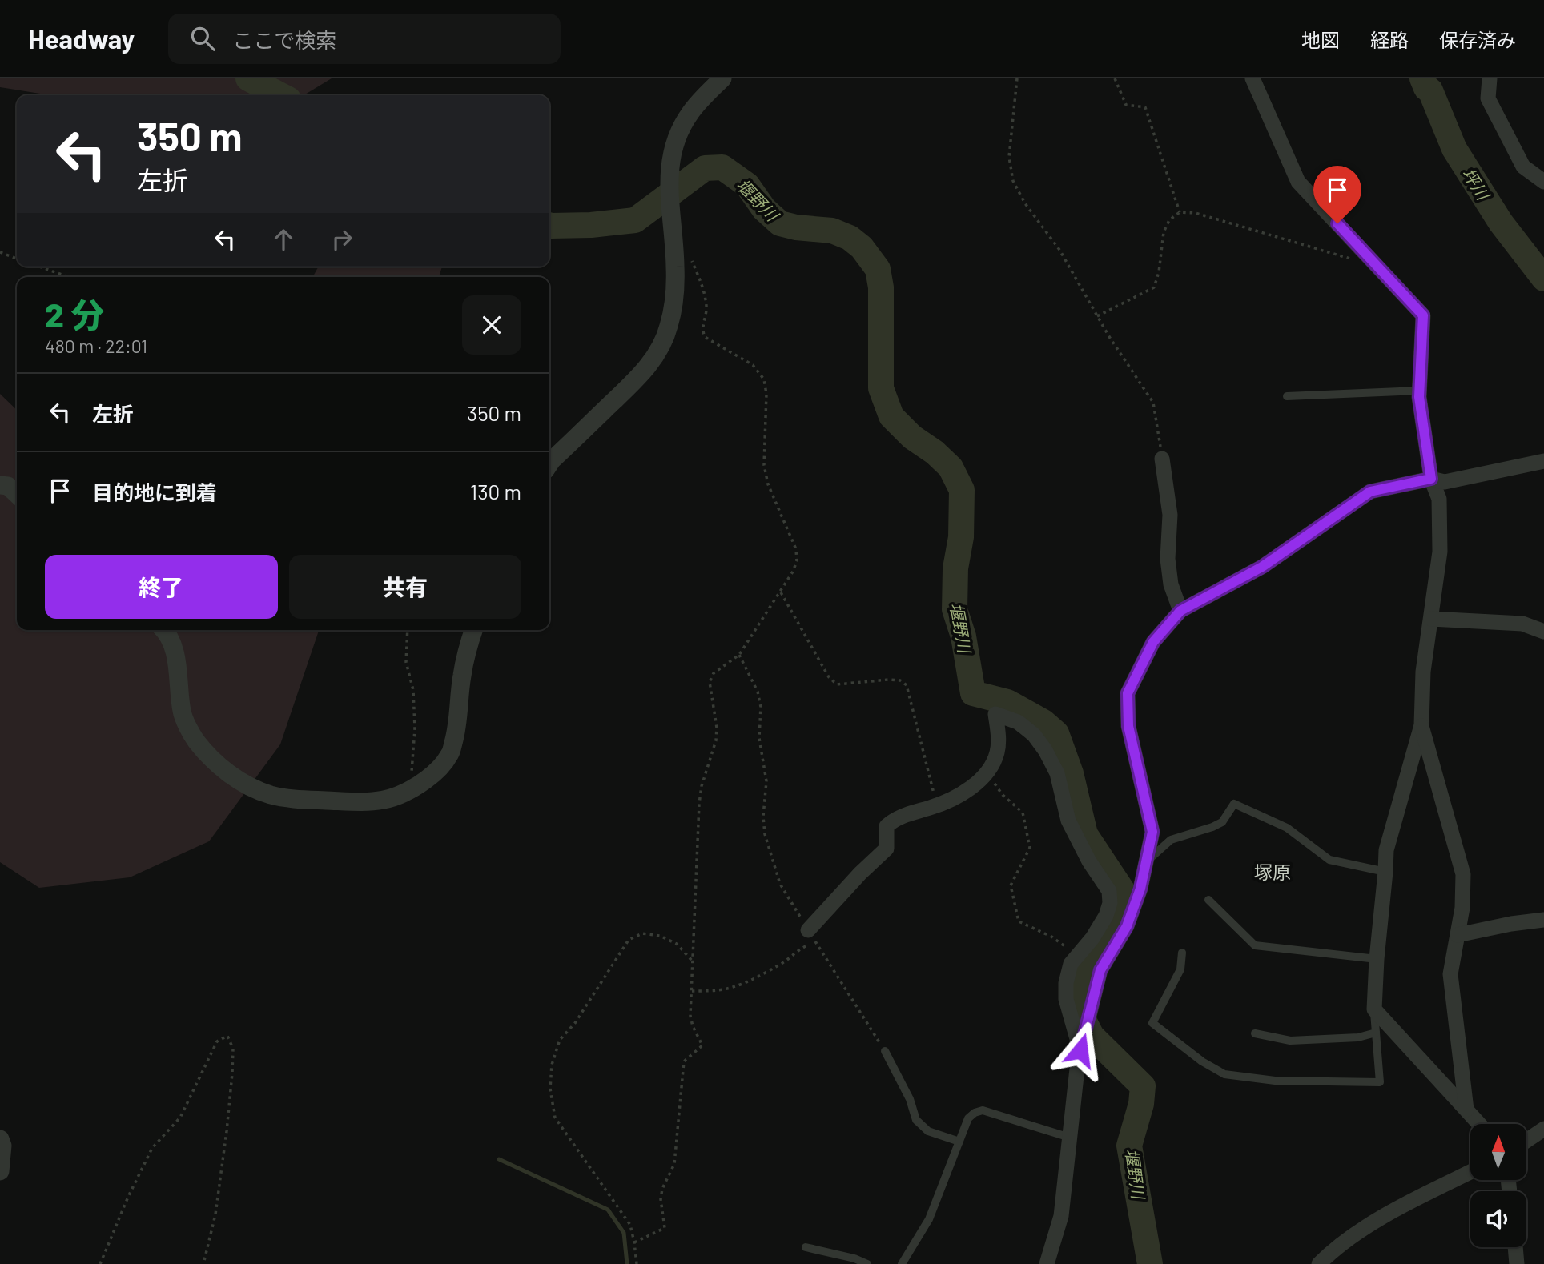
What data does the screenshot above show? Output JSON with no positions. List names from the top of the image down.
{
  "districts": ["塚原"],
  "water": ["坪川", "堰野川"],
  "north": "top",
  "page": {
    "header": "Headway",
    "search": "ここで検索",
    "nav": ["地図", "経路", "保存済み"],
    "turn": ["350 m", "左折"],
    "heading": ["2 分", "480 m · 22:01"],
    "list": [
      {
        "name": "左折",
        "value": "350 m"
      },
      {
        "name": "目的地に到着",
        "value": "130 m"
      }
    ],
    "buttons": ["終了", "共有"]
  }
}
